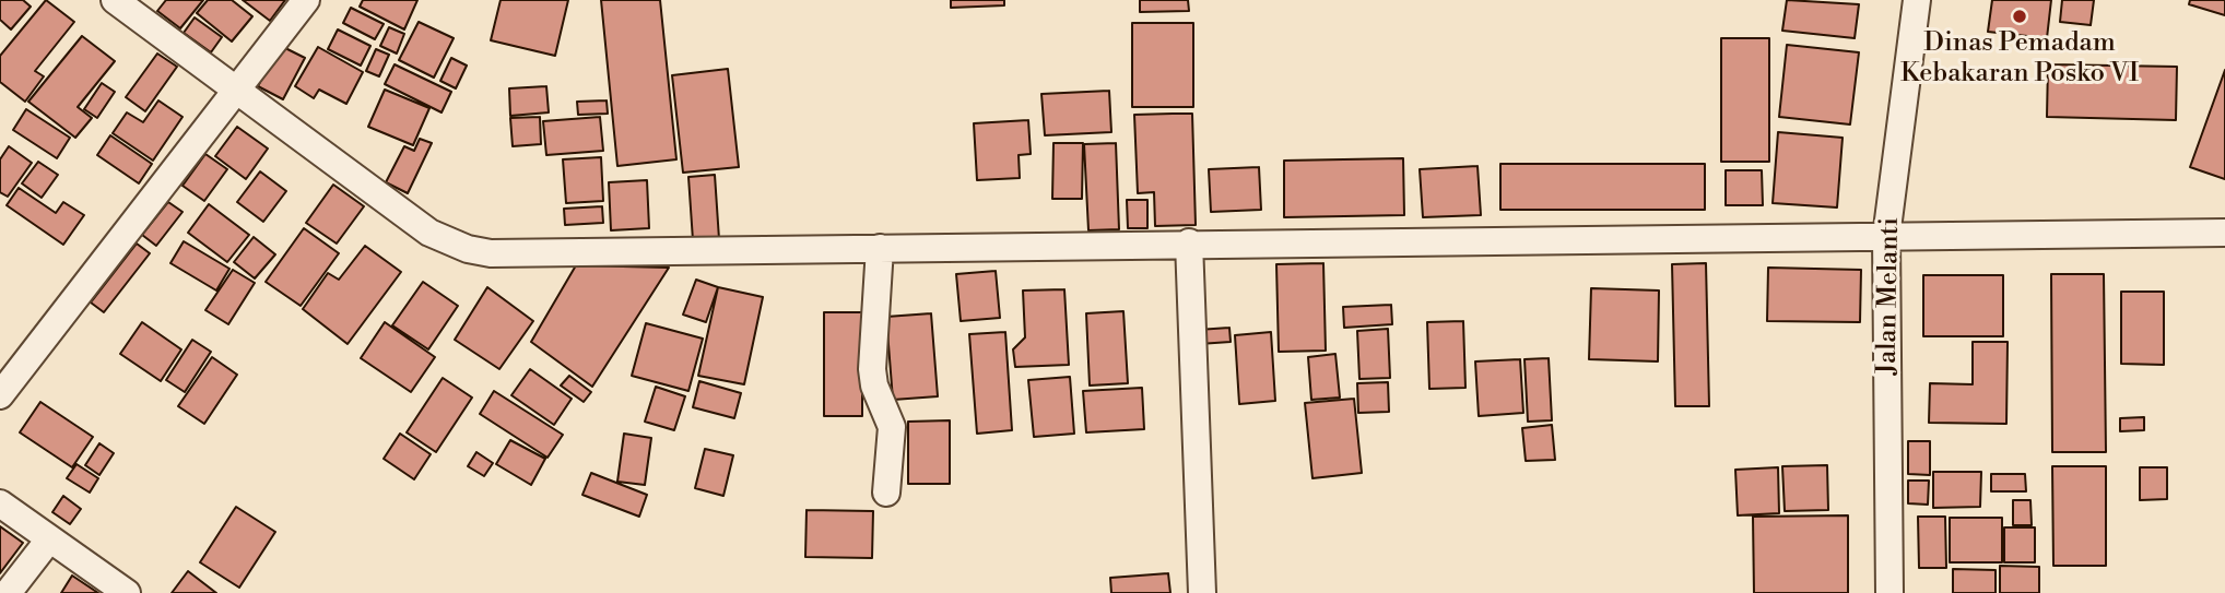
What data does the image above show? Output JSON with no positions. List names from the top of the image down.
{
  "streets": {
    "street": ["Jalan Melanti"]
  },
  "places": ["Dinas Pemadam Kebakaran Posko VI"]
}
